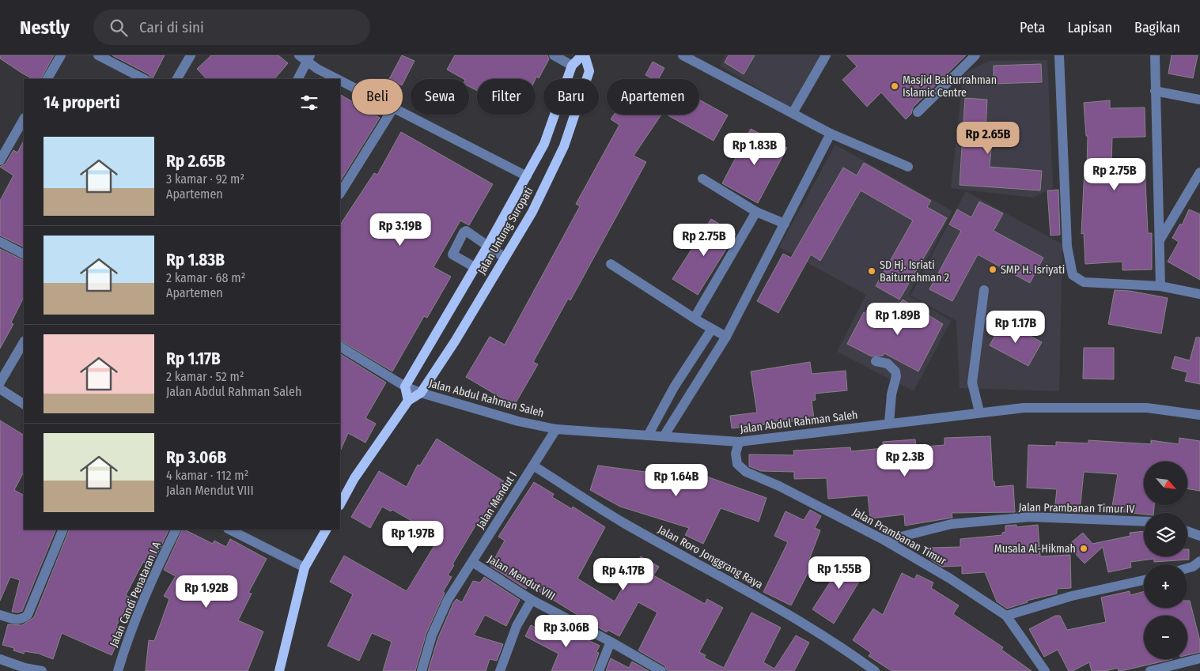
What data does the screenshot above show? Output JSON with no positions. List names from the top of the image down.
{
  "streets": {
    "main road": ["Jalan Untung Suropati"],
    "street": [
      "Jalan Abdul Rahman Saleh",
      "Jalan Mendut I",
      "Jalan Prambanan Timur IV",
      "Jalan Prambanan Timur",
      "Jalan Roro Jonggrang Raya",
      "Jalan Mendut VIII",
      "Jalan Candi Penataran I A"
    ]
  },
  "crossings": [
    ["Jalan Untung Suropati", "Jalan Abdul Rahman Saleh"],
    ["Jalan Abdul Rahman Saleh", "Jalan Mendut I"],
    ["Jalan Abdul Rahman Saleh", "Jalan Prambanan Timur"],
    ["Jalan Mendut I", "Jalan Roro Jonggrang Raya"],
    ["Jalan Mendut I", "Jalan Mendut VIII"],
    ["Jalan Prambanan Timur IV", "Jalan Prambanan Timur"]
  ],
  "places": [
    "Masjid Baiturrahman Islamic Centre",
    "SMP H. Isriyati",
    "SD Hj. Isriati Baiturrahman 2",
    "Musala Al-Hikmah"
  ],
  "north": "bottom right",
  "page": {
    "header": "Nestly",
    "search": "Cari di sini",
    "nav": ["Peta", "Lapisan", "Bagikan"],
    "chip": [
      "Beli",
      "Sewa",
      "Filter",
      "Baru",
      "Apartemen"
    ],
    "heading": "14 properti",
    "price": [
      "Rp 2.65B",
      "Rp 1.83B",
      "Rp 2.75B",
      "Rp 3.19B",
      "Rp 2.75B",
      "Rp 1.89B",
      "Rp 1.17B",
      "Rp 2.3B",
      "Rp 1.64B",
      "Rp 1.97B",
      "Rp 1.55B",
      "Rp 4.17B",
      "Rp 1.92B",
      "Rp 3.06B"
    ],
    "list": [
      {
        "name": "Rp 2.65B",
        "note": "3 kamar · 92 m² · Apartemen"
      },
      {
        "name": "Rp 1.83B",
        "note": "2 kamar · 68 m² · Apartemen"
      },
      {
        "name": "Rp 1.17B",
        "note": "2 kamar · 52 m² · Jalan Abdul Rahman Saleh"
      },
      {
        "name": "Rp 3.06B",
        "note": "4 kamar · 112 m² · Jalan Mendut VIII"
      }
    ],
    "map_buttons": ["+", "−"]
  }
}
